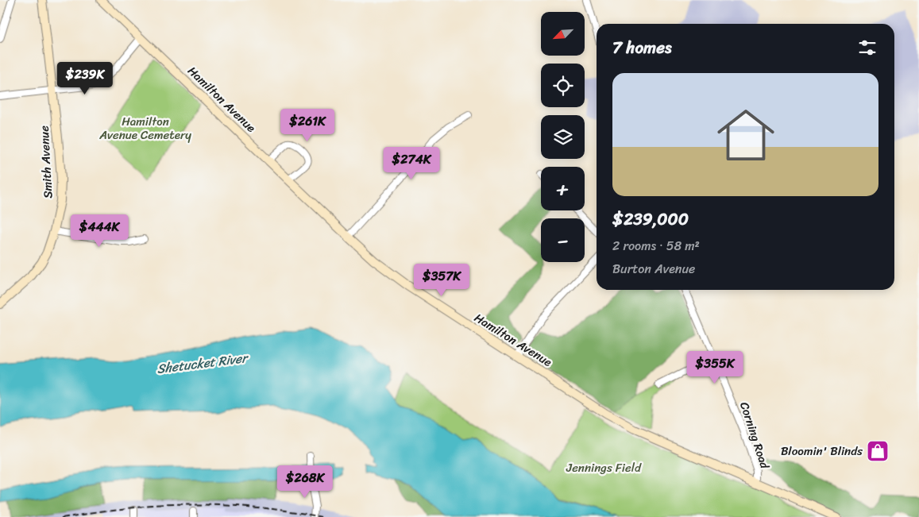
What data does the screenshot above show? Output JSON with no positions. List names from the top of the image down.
{
  "streets": {
    "main road": ["Hamilton Avenue", "Smith Avenue"],
    "street": ["Corning Road"]
  },
  "crossings": [
    ["Hamilton Avenue", "Corning Road"]
  ],
  "water": ["Shetucket River"],
  "parks": ["Hamilton Avenue Cemetery", "Jennings Field"],
  "places": {
    "shop": ["Bloomin' Blinds"]
  },
  "north": "bottom left",
  "page": {
    "map_buttons": ["+", "−"],
    "heading": "7 homes",
    "price": [
      "$239K",
      "$261K",
      "$274K",
      "$444K",
      "$357K",
      "$355K",
      "$268K"
    ],
    "list": [
      {
        "name": "$239,000",
        "note": "2 rooms · 58 m² · Burton Avenue"
      }
    ]
  }
}
